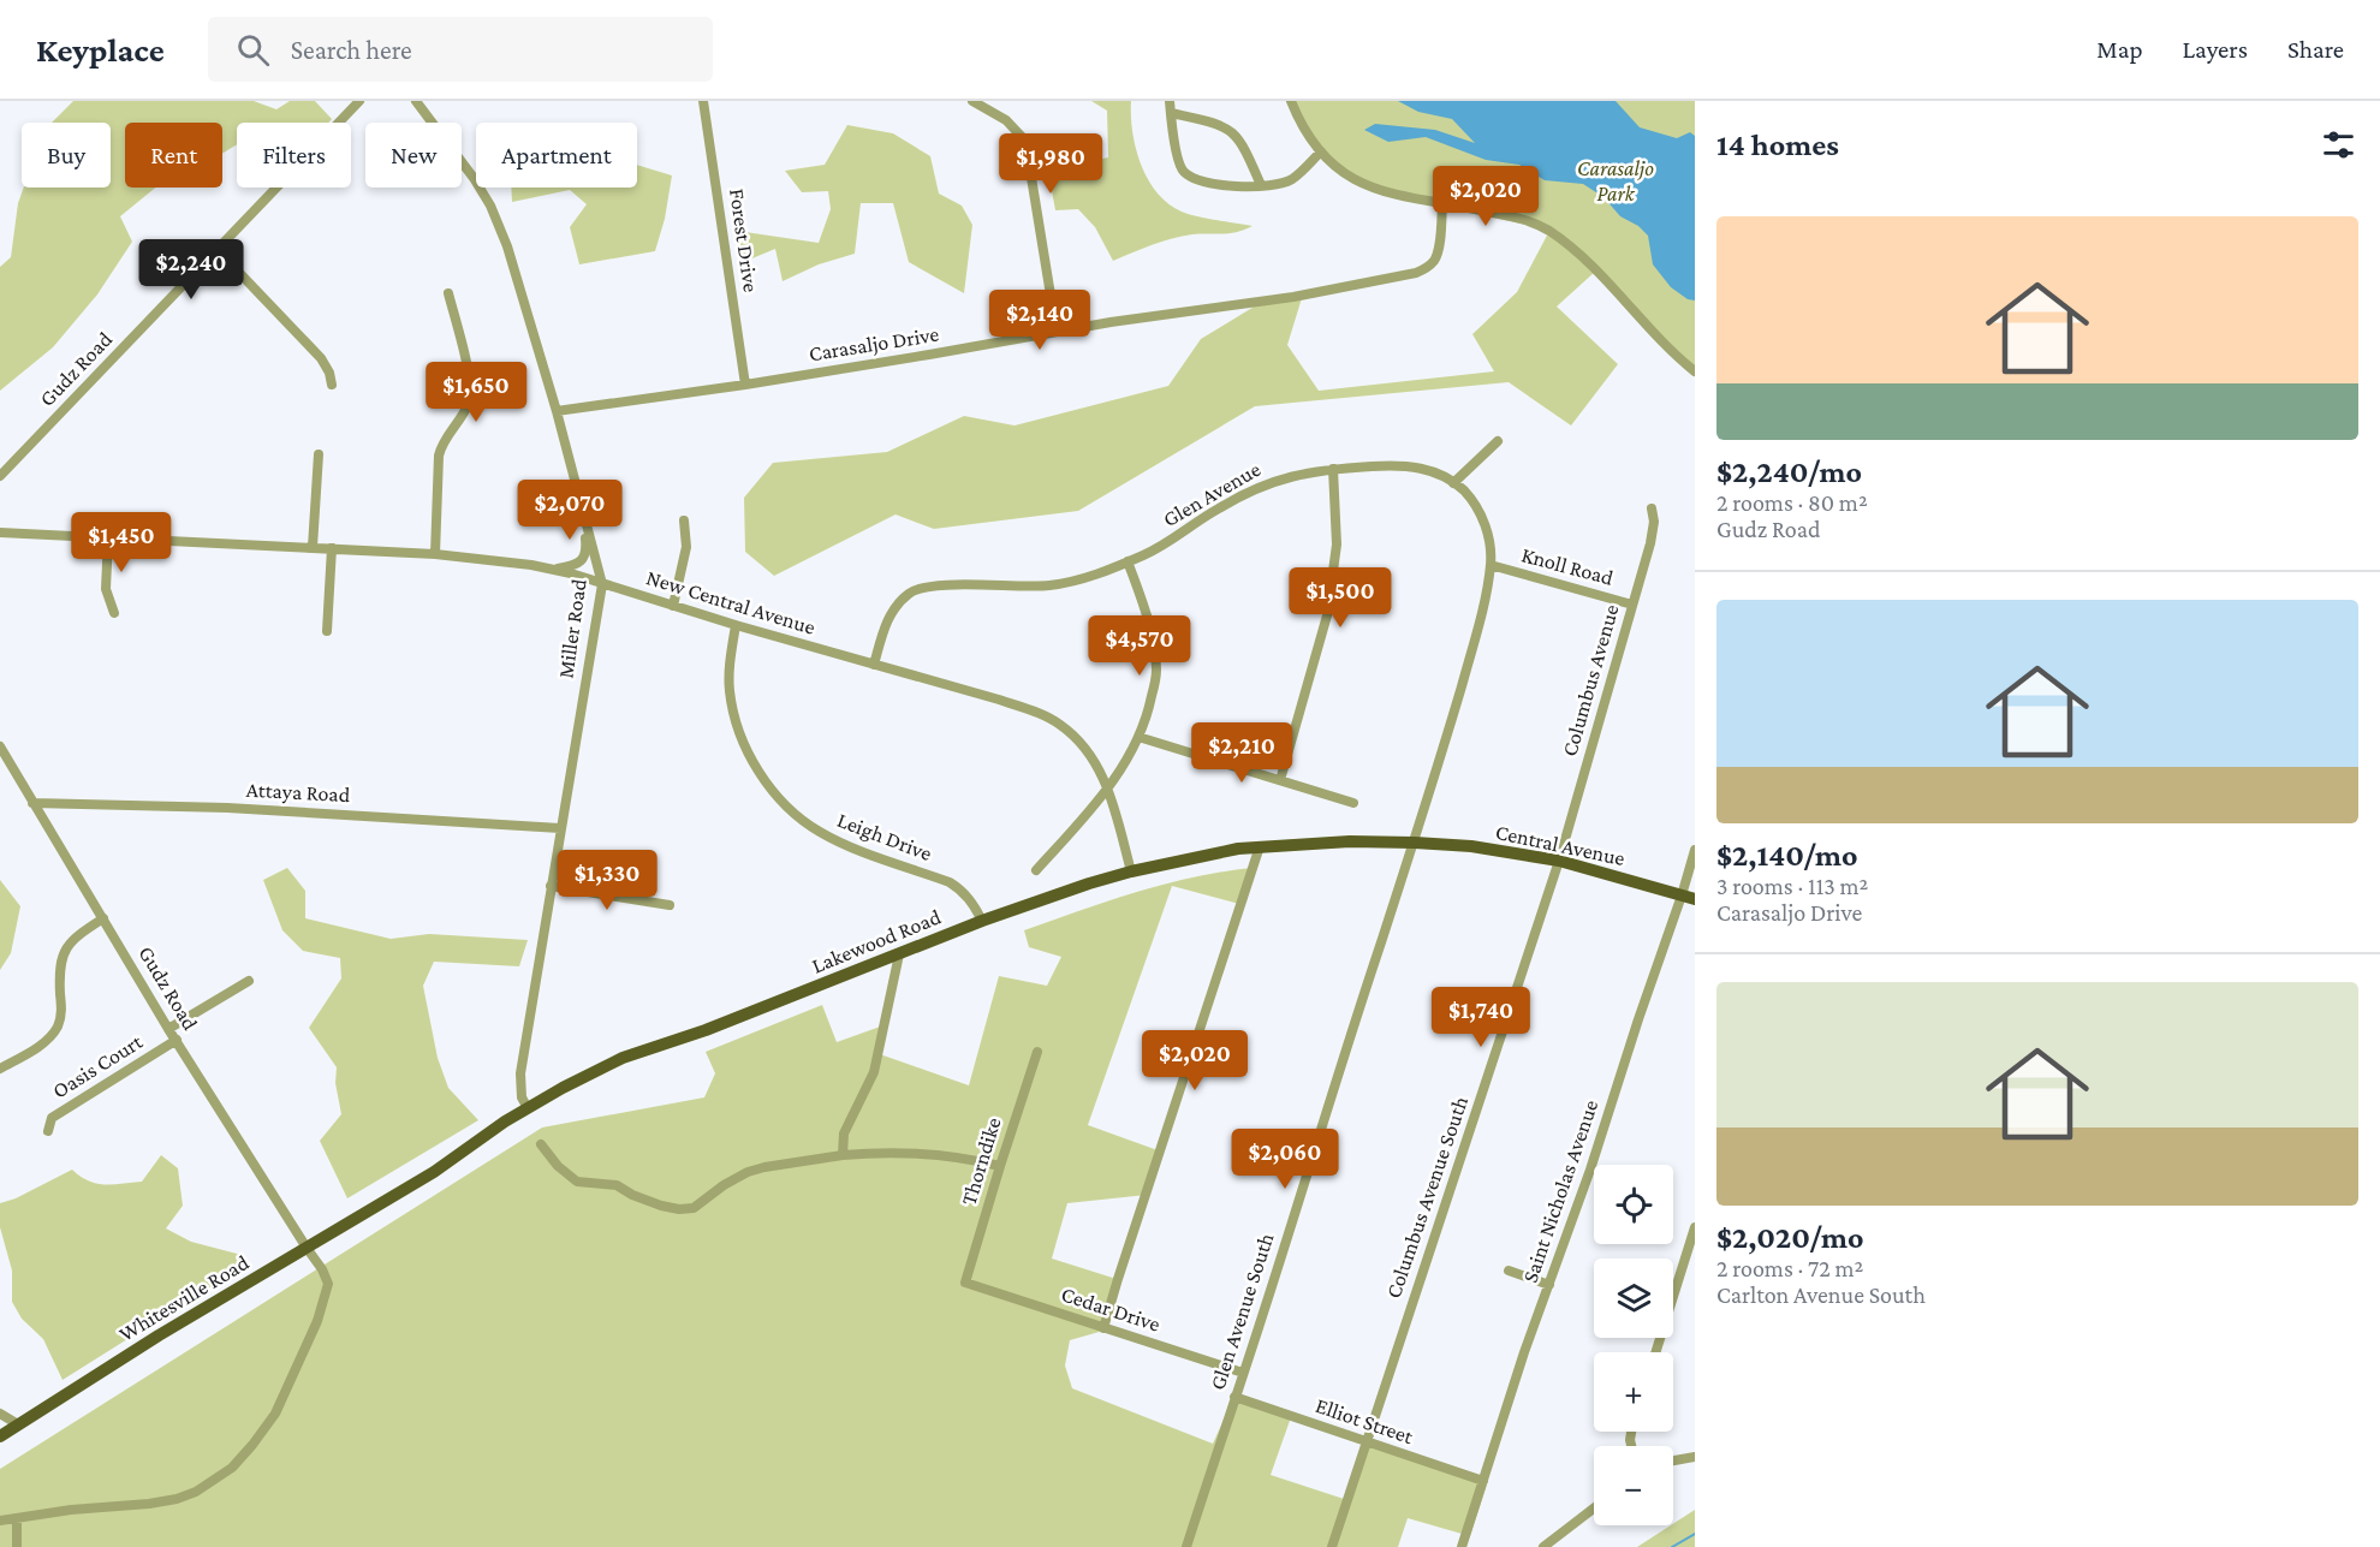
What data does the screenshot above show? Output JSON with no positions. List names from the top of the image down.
{
  "streets": {
    "main road": ["Central Avenue", "Lakewood Road", "Whitesville Road"],
    "street": [
      "Forest Drive",
      "Carasaljo Drive",
      "Gudz Road",
      "Glen Avenue",
      "Knoll Road",
      "New Central Avenue",
      "Miller Road",
      "Columbus Avenue",
      "Attaya Road",
      "Leigh Drive",
      "Oasis Court",
      "Thorndike",
      "Saint Nicholas Avenue",
      "Columbus Avenue South",
      "Cedar Drive",
      "Glen Avenue South",
      "Elliot Street"
    ]
  },
  "crossings": [
    ["Forest Drive", "Carasaljo Drive"],
    ["Carasaljo Drive", "Miller Road"],
    ["Gudz Road", "Attaya Road"],
    ["Gudz Road", "Oasis Court"],
    ["Gudz Road", "Whitesville Road"],
    ["Glen Avenue", "Knoll Road"],
    ["Glen Avenue", "New Central Avenue"],
    ["Glen Avenue", "Central Avenue"],
    ["Glen Avenue", "Lakewood Road"],
    ["Glen Avenue", "Glen Avenue South"],
    ["Knoll Road", "Columbus Avenue"],
    ["New Central Avenue", "Miller Road"],
    ["New Central Avenue", "Leigh Drive"],
    ["New Central Avenue", "Lakewood Road"],
    ["Miller Road", "Attaya Road"],
    ["Miller Road", "Lakewood Road"],
    ["Columbus Avenue", "Central Avenue"],
    ["Columbus Avenue", "Columbus Avenue South"],
    ["Leigh Drive", "Lakewood Road"],
    ["Central Avenue", "Lakewood Road"],
    ["Central Avenue", "Saint Nicholas Avenue"],
    ["Central Avenue", "Columbus Avenue South"],
    ["Central Avenue", "Glen Avenue South"],
    ["Lakewood Road", "Whitesville Road"],
    ["Lakewood Road", "Glen Avenue South"],
    ["Thorndike", "Cedar Drive"],
    ["Saint Nicholas Avenue", "Elliot Street"],
    ["Columbus Avenue South", "Elliot Street"],
    ["Cedar Drive", "Glen Avenue South"],
    ["Glen Avenue South", "Elliot Street"]
  ],
  "parks": ["Carasaljo Park"],
  "page": {
    "header": "Keyplace",
    "search": "Search here",
    "nav": ["Map", "Layers", "Share"],
    "heading": "14 homes",
    "chip": [
      "Buy",
      "Rent",
      "Filters",
      "New",
      "Apartment"
    ],
    "price": [
      "$1,980",
      "$2,020",
      "$2,240",
      "$2,140",
      "$1,650",
      "$2,070",
      "$1,450",
      "$1,500",
      "$4,570",
      "$2,210",
      "$1,330",
      "$1,740",
      "$2,020",
      "$2,060"
    ],
    "list": [
      {
        "name": "$2,240/mo",
        "note": "2 rooms · 80 m² · Gudz Road"
      },
      {
        "name": "$2,140/mo",
        "note": "3 rooms · 113 m² · Carasaljo Drive"
      },
      {
        "name": "$2,020/mo",
        "note": "2 rooms · 72 m² · Carlton Avenue South"
      }
    ],
    "map_buttons": ["+", "−"]
  }
}
